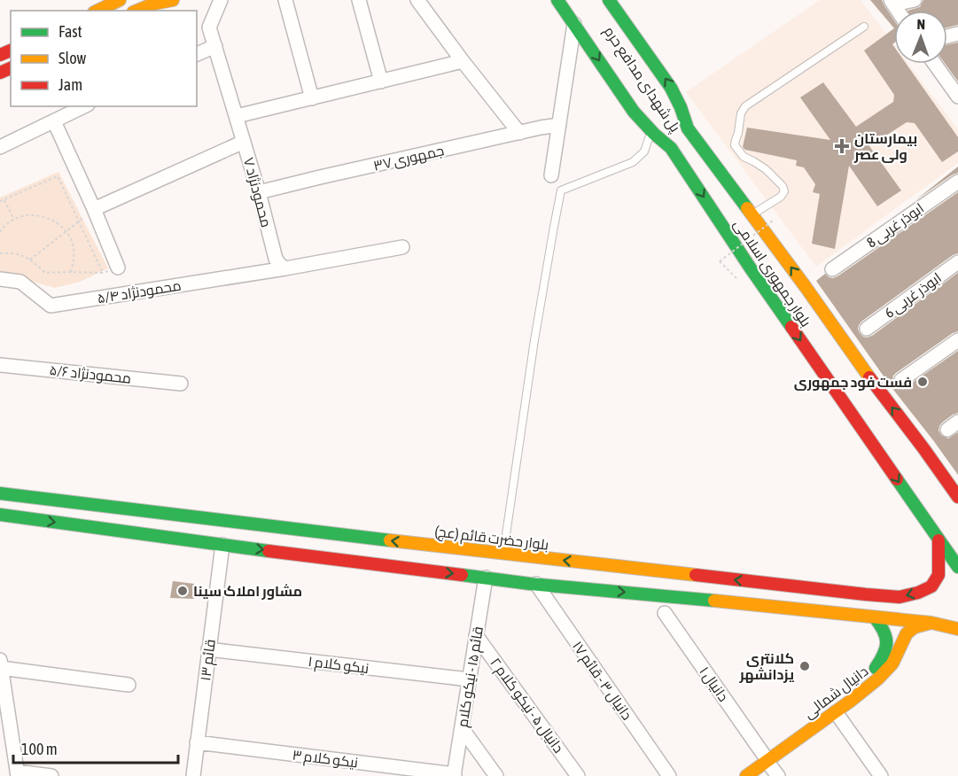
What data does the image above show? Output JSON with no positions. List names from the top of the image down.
{
  "streets": {
    "main road": [
      "پل شهدای مدافع حرم",
      "بلوار جمهوری اسلامی",
      "بلوار حضرت قائم (عج)",
      "دانیال شمالی"
    ],
    "street": [
      "جمهوری ۳۷",
      "محمودنژاد ۷",
      "ابوذر غربی 8",
      "محمودنژاد ۵/۴",
      "ابوذر غربی 6",
      "محمودنژاد ۵/۶",
      "قائم ۱۳",
      "نیکو کلام ۱",
      "قائم ۱۵ - نیکو کلام",
      "دانیال ۳ - قائم ۱۷",
      "دانیال ۱",
      "دانیال ۵ - نیکو کلام ۲",
      "نیکو کلام ۳"
    ]
  },
  "crossings": [
    ["پل شهدای مدافع حرم", "بلوار جمهوری اسلامی"],
    ["جمهوری ۳۷", "محمودنژاد ۷"],
    ["محمودنژاد ۷", "محمودنژاد ۵/۴"],
    ["بلوار جمهوری اسلامی", "بلوار حضرت قائم (عج)"],
    ["بلوار حضرت قائم (عج)", "قائم ۱۳"],
    ["بلوار حضرت قائم (عج)", "قائم ۱۵ - نیکو کلام"],
    ["بلوار حضرت قائم (عج)", "دانیال ۳ - قائم ۱۷"],
    ["بلوار حضرت قائم (عج)", "دانیال شمالی"],
    ["قائم ۱۳", "نیکو کلام ۱"],
    ["قائم ۱۳", "نیکو کلام ۳"],
    ["نیکو کلام ۱", "قائم ۱۵ - نیکو کلام"],
    ["قائم ۱۵ - نیکو کلام", "دانیال ۵ - نیکو کلام ۲"],
    ["قائم ۱۵ - نیکو کلام", "نیکو کلام ۳"],
    ["دانیال ۱", "دانیال شمالی"]
  ],
  "places": {
    "health": ["بیمارستان ولی عصر"],
    "other": ["فست فود جمهوری", "مشاور املاک سینا", "کلانتری یزدانشهر"]
  },
  "legend": ["Fast", "Slow", "Jam"],
  "scale_bar": "100 m",
  "north": "top"
}
